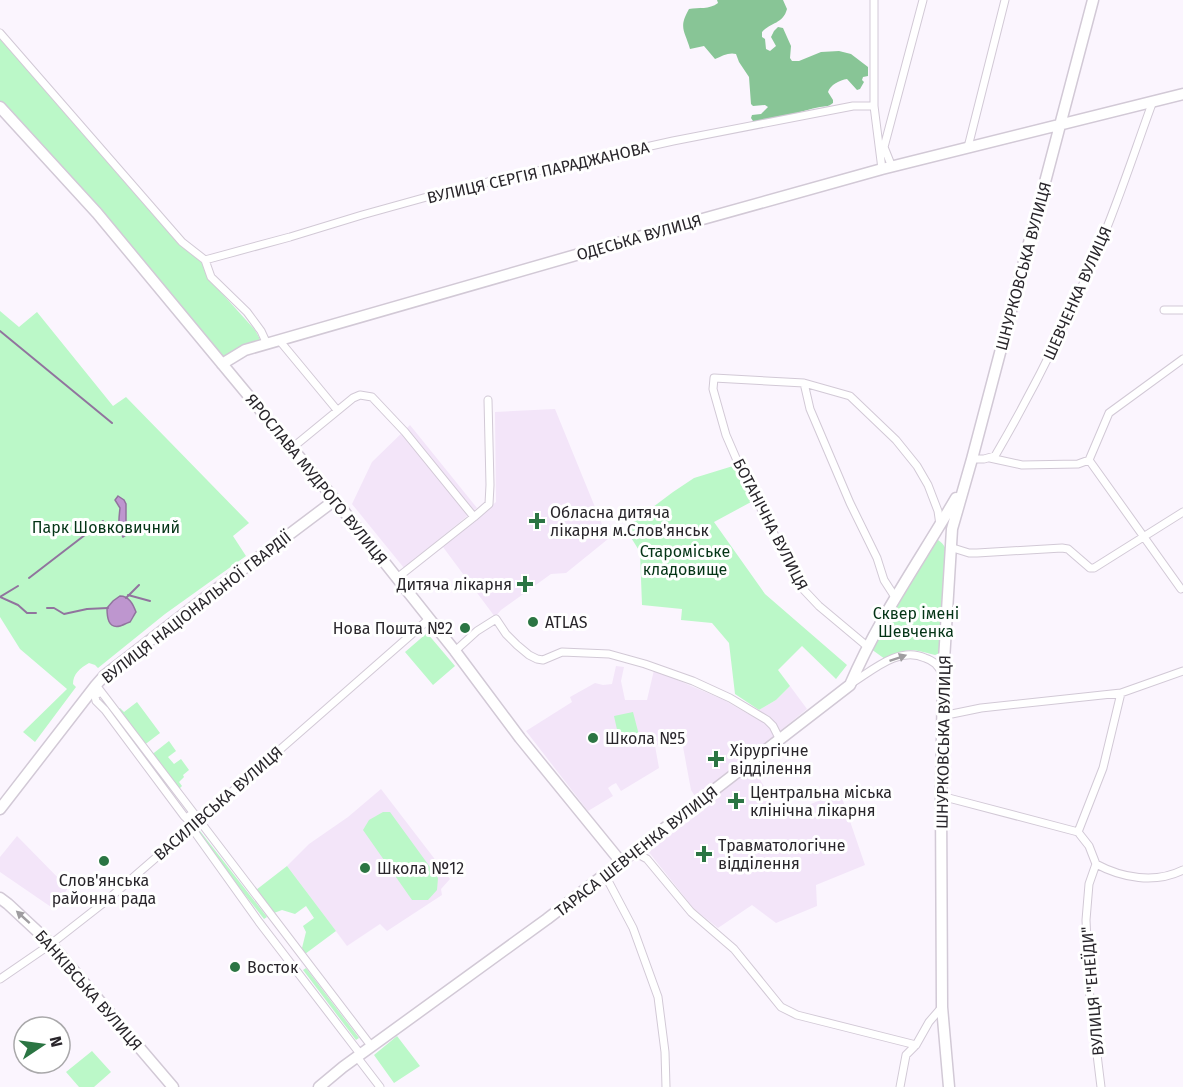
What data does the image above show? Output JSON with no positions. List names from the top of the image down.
{
  "streets": {
    "street": [
      "ВУЛИЦЯ СЕРГІЯ ПАРАДЖАНОВА",
      "ОДЕСЬКА ВУЛИЦЯ",
      "ШНУРКОВСЬКА ВУЛИЦЯ",
      "ШЕВЧЕНКА ВУЛИЦЯ",
      "ЯРОСЛАВА МУДРОГО ВУЛИЦЯ",
      "БОТАНІЧНА ВУЛИЦЯ",
      "ВУЛИЦЯ НАЦІОНАЛЬНОЇ ГВАРДІЇ",
      "ВАСИЛІВСЬКА ВУЛИЦЯ",
      "ТАРАСА ШЕВЧЕНКА ВУЛИЦЯ",
      "БАНКІВСЬКА ВУЛИЦЯ",
      "ВУЛИЦЯ \"ЕНЕЇДИ\""
    ]
  },
  "crossings": [
    ["ОДЕСЬКА ВУЛИЦЯ", "ШНУРКОВСЬКА ВУЛИЦЯ"],
    ["ОДЕСЬКА ВУЛИЦЯ", "ШЕВЧЕНКА ВУЛИЦЯ"],
    ["ОДЕСЬКА ВУЛИЦЯ", "ЯРОСЛАВА МУДРОГО ВУЛИЦЯ"],
    ["ШНУРКОВСЬКА ВУЛИЦЯ", "ТАРАСА ШЕВЧЕНКА ВУЛИЦЯ"],
    ["ЯРОСЛАВА МУДРОГО ВУЛИЦЯ", "ВУЛИЦЯ НАЦІОНАЛЬНОЇ ГВАРДІЇ"],
    ["ЯРОСЛАВА МУДРОГО ВУЛИЦЯ", "ВАСИЛІВСЬКА ВУЛИЦЯ"],
    ["ЯРОСЛАВА МУДРОГО ВУЛИЦЯ", "ТАРАСА ШЕВЧЕНКА ВУЛИЦЯ"],
    ["БОТАНІЧНА ВУЛИЦЯ", "ТАРАСА ШЕВЧЕНКА ВУЛИЦЯ"],
    ["ВАСИЛІВСЬКА ВУЛИЦЯ", "БАНКІВСЬКА ВУЛИЦЯ"]
  ],
  "parks": ["Парк Шовковичний", "Староміське кладовище", "Сквер імені Шевченка"],
  "places": {
    "health": [
      "Обласна дитяча лікарня м.Слов'янськ",
      "Дитяча лікарня",
      "Хірургічне відділення",
      "Центральна міська клінічна лікарня",
      "Травматологічне відділення"
    ],
    "other": [
      "ATLAS",
      "Нова Пошта №2",
      "Школа №5",
      "Слов'янська районна рада",
      "Школа №12",
      "Восток"
    ]
  },
  "north": "right"
}
